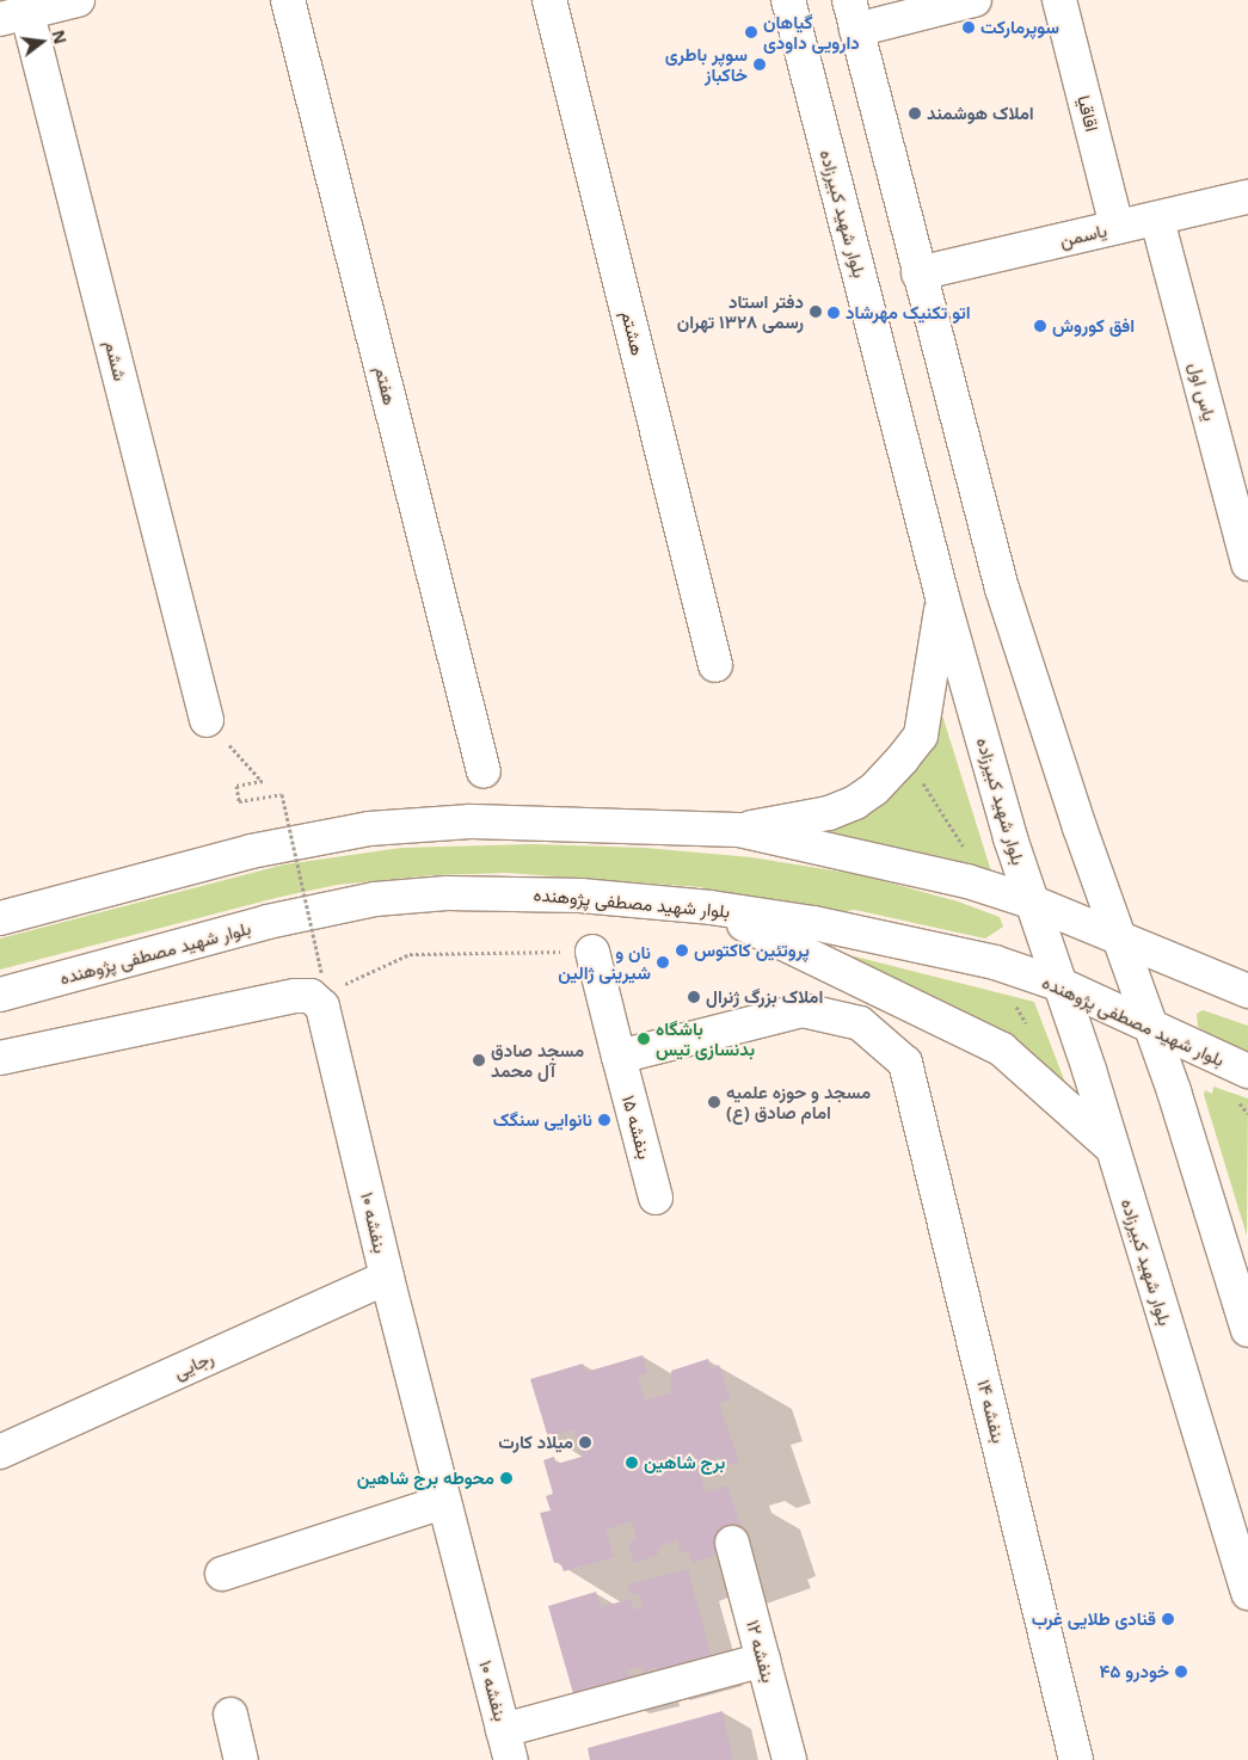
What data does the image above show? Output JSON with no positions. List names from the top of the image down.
{
  "streets": {
    "street": [
      "اقاقیا",
      "بلوار شهید کبیرزاده",
      "یاسمن",
      "هشتم",
      "ششم",
      "هفتم",
      "یاس اول",
      "بلوار شهید مصطفی پژوهنده",
      "بنفشه ۱۵",
      "بنفشه ۱۰",
      "رجایی",
      "بنفشه ۱۴",
      "بنفشه ۱۲"
    ]
  },
  "crossings": [
    ["اقاقیا", "یاسمن"],
    ["بلوار شهید کبیرزاده", "بلوار شهید مصطفی پژوهنده"],
    ["یاسمن", "یاس اول"],
    ["بنفشه ۱۵", "بنفشه ۱۴"],
    ["بنفشه ۱۰", "رجایی"]
  ],
  "places": [
    "سوپرمارکت",
    "گیاهان دارویی داودی",
    "سوپر باطری خاکباز",
    "املاک هوشمند",
    "دفتر استاد رسمی ۱۳۲۸ تهران",
    "اتو تکنیک مهرشاد",
    "افق کوروش",
    "پروتئین کاکتوس",
    "نان و شیرینی ژالین",
    "املاک بزرگ ژنرال",
    "باشگاه بدنسازی تیس",
    "مسجد صادق آل محمد",
    "مسجد و حوزه علمیه امام صادق (ع)",
    "نانوایی سنگک",
    "میلاد کارت",
    "برج شاهین",
    "محوطه برج شاهین",
    "قنادی طلایی غرب",
    "خودرو ۴۵"
  ],
  "north": "right"
}
